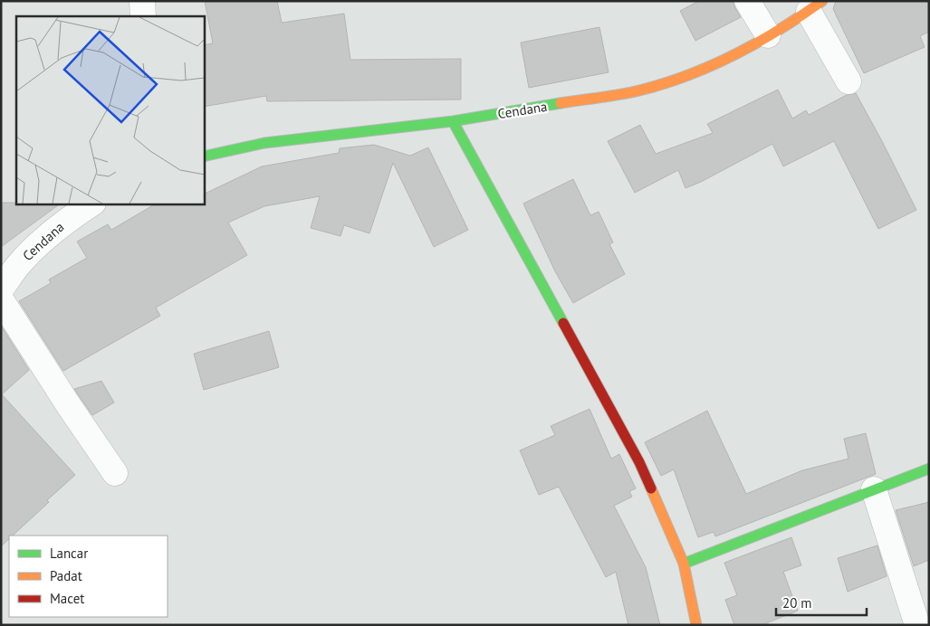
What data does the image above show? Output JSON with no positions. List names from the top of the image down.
{
  "streets": {
    "street": ["Cendana"]
  },
  "legend": ["Lancar", "Padat", "Macet"],
  "scale_bar": "20 m"
}
